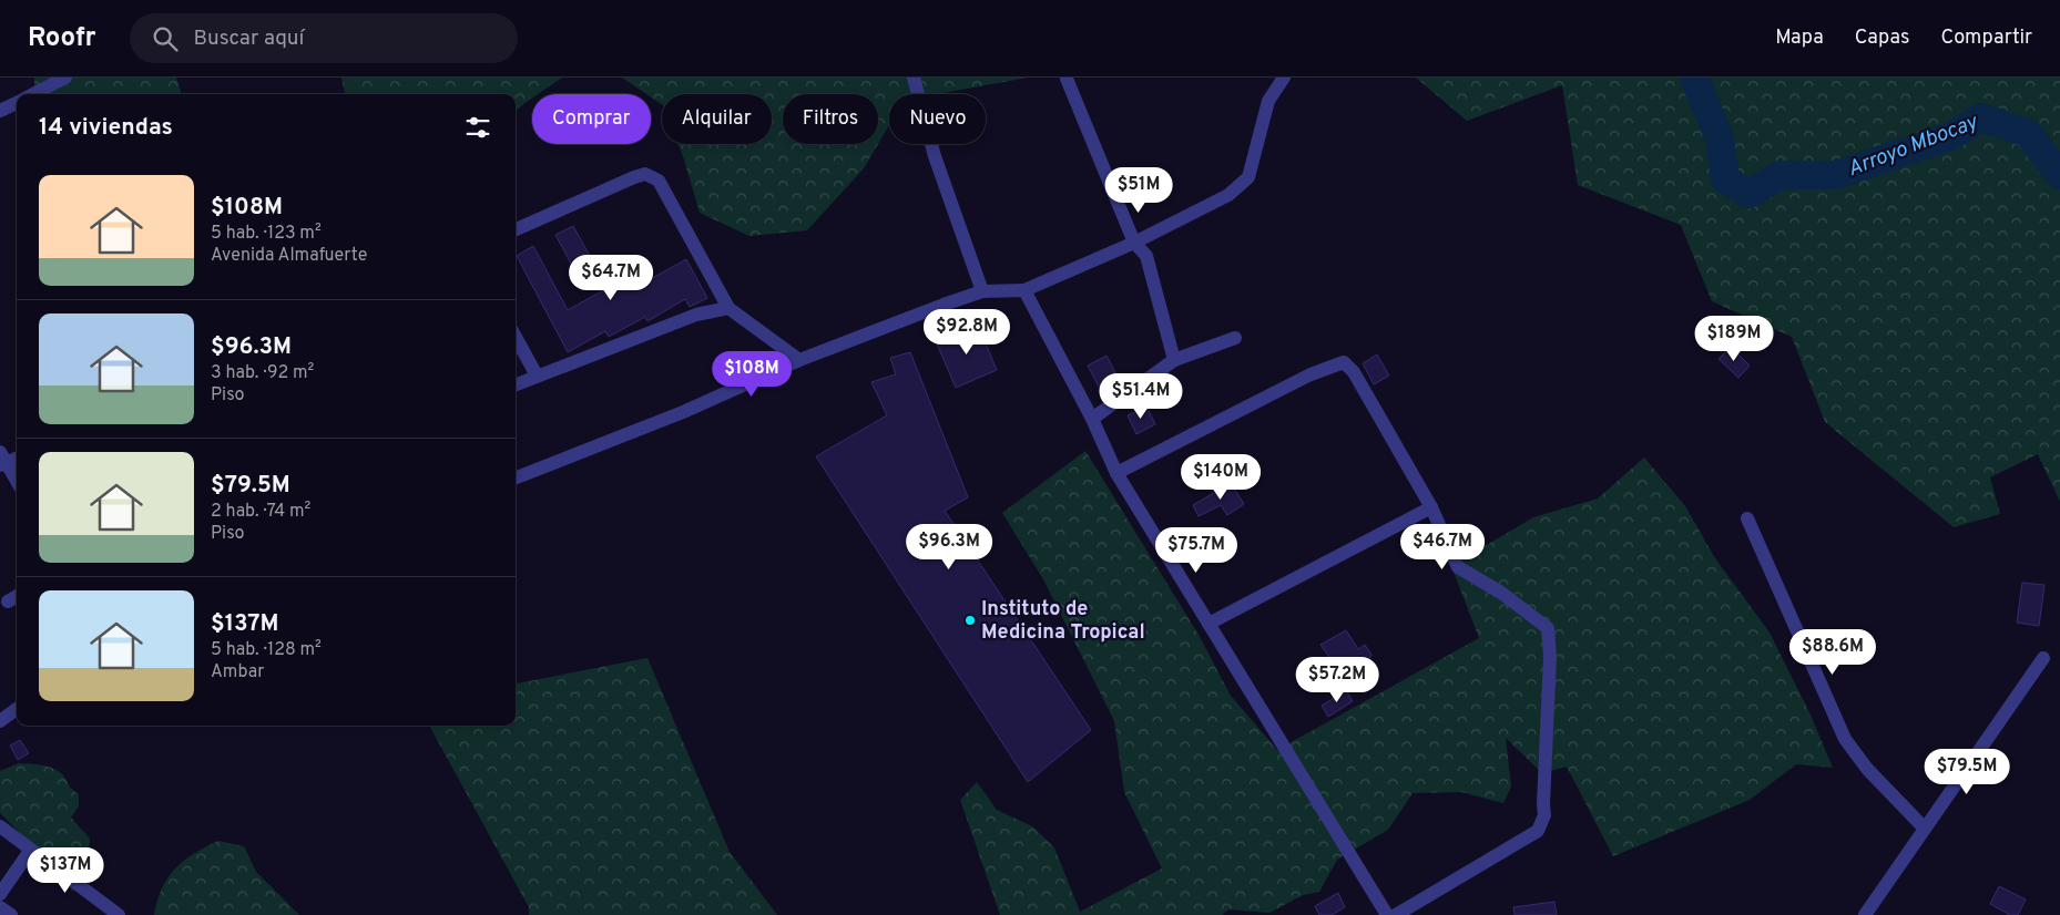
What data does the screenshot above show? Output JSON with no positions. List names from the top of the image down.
{
  "water": ["Arroyo Mbocay"],
  "places": ["Instituto de Medicina Tropical"],
  "page": {
    "header": "Roofr",
    "search": "Buscar aquí",
    "nav": ["Mapa", "Capas", "Compartir"],
    "chip": [
      "Comprar",
      "Alquilar",
      "Filtros",
      "Nuevo"
    ],
    "heading": "14 viviendas",
    "list": [
      {
        "name": "$108M",
        "note": "5 hab. · 123 m² · Avenida Almafuerte"
      },
      {
        "name": "$96.3M",
        "note": "3 hab. · 92 m² · Piso"
      },
      {
        "name": "$79.5M",
        "note": "2 hab. · 74 m² · Piso"
      },
      {
        "name": "$137M",
        "note": "5 hab. · 128 m² · Ambar"
      }
    ],
    "price": [
      "$51M",
      "$64.7M",
      "$92.8M",
      "$189M",
      "$108M",
      "$51.4M",
      "$140M",
      "$96.3M",
      "$46.7M",
      "$75.7M",
      "$88.6M",
      "$57.2M",
      "$79.5M",
      "$137M"
    ]
  }
}
